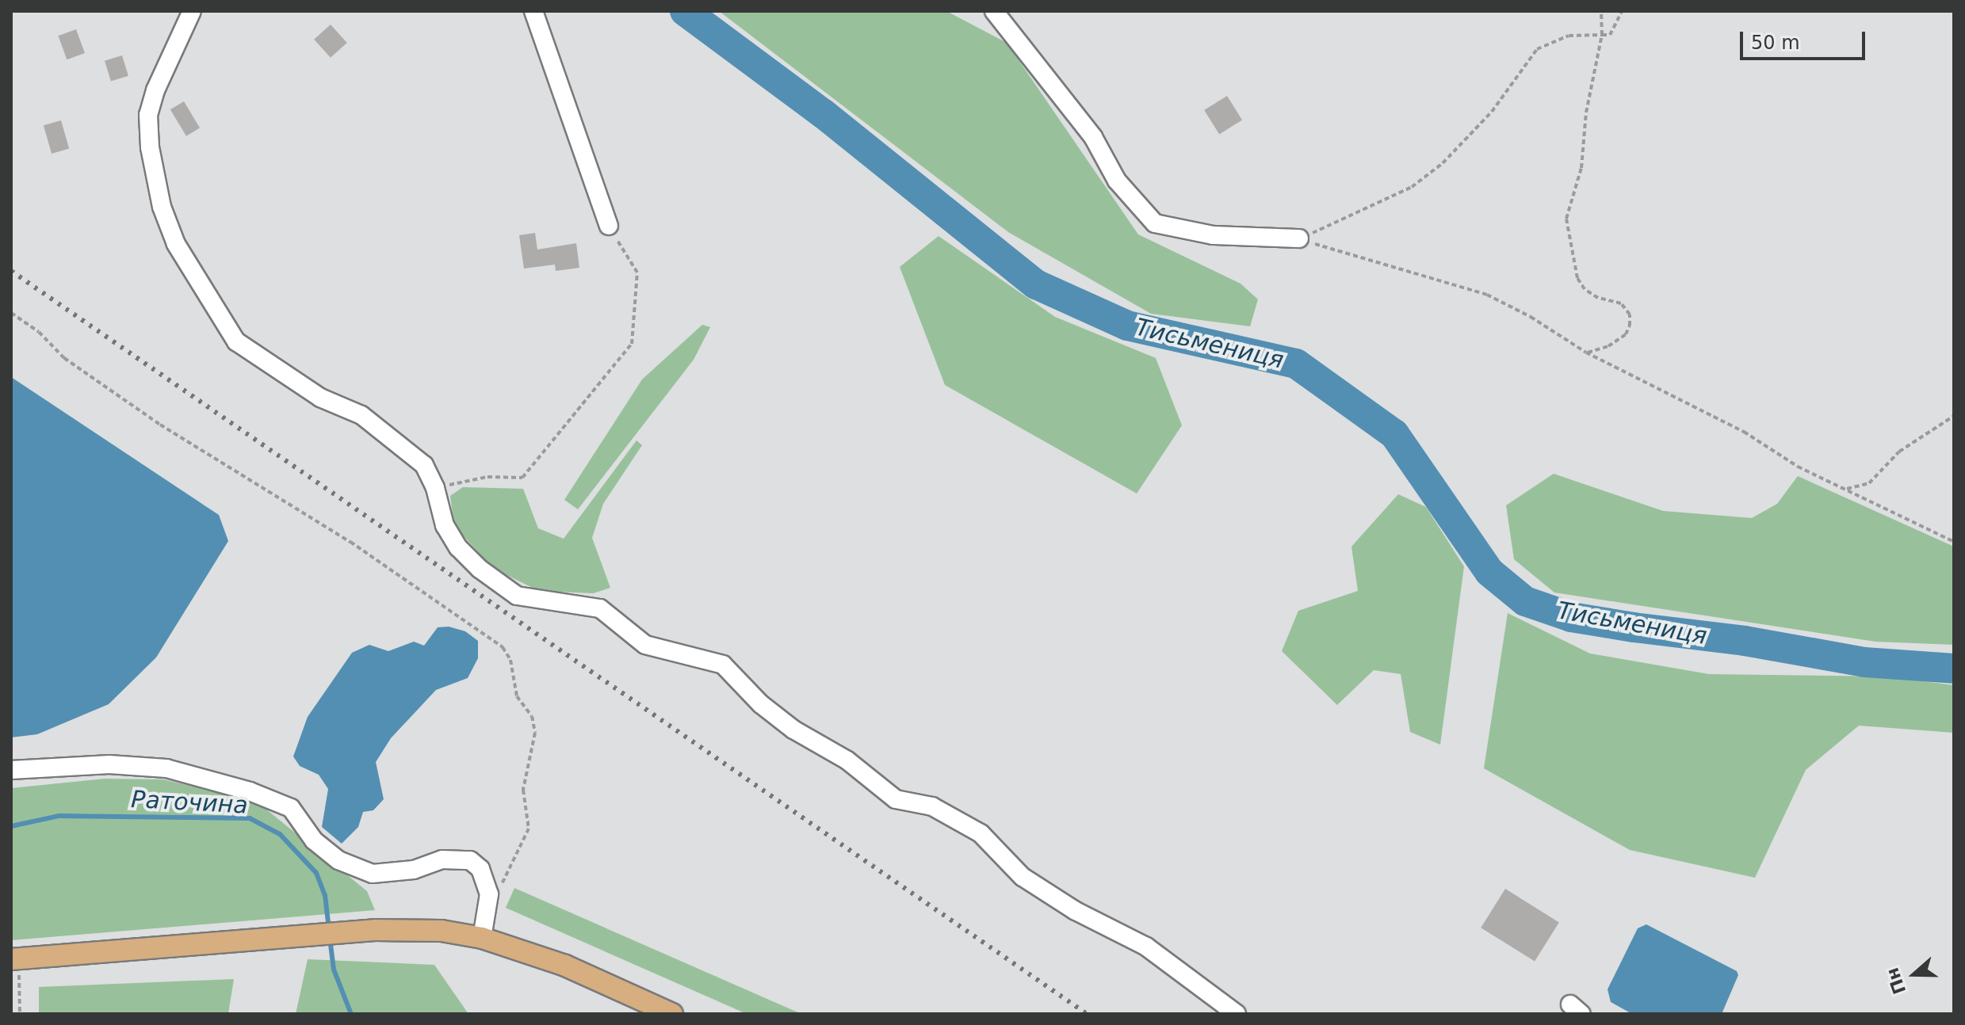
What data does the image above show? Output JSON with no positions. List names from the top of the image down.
{
  "water": ["Тисьмениця", "Раточина"],
  "scale_bar": "50 m",
  "north": "left"
}
